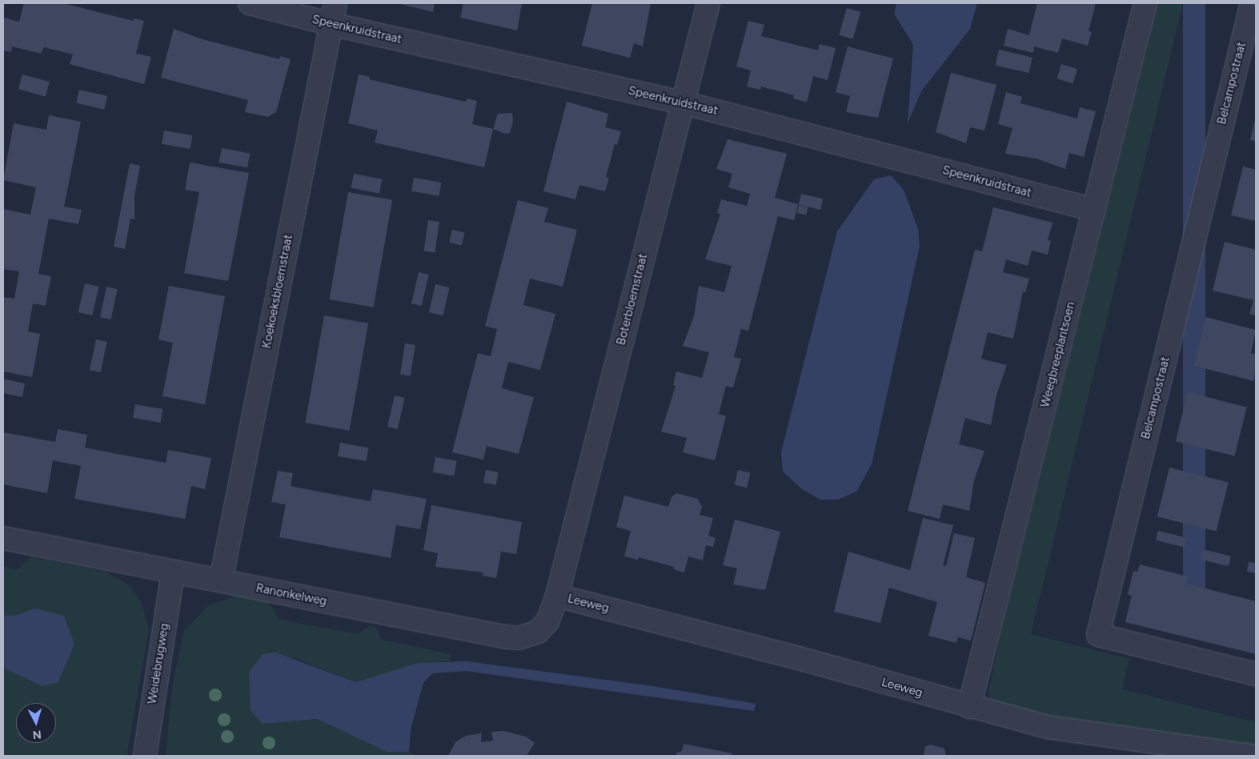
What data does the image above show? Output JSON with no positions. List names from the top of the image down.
{
  "streets": {
    "street": [
      "Speenkruidstraat",
      "Belcampostraat",
      "Koekoeksbloemstraat",
      "Boterbloemstraat",
      "Weegbreeplantsoen",
      "Ranonkelweg",
      "Leeweg",
      "Weidebrugweg"
    ]
  },
  "crossings": [
    ["Speenkruidstraat", "Koekoeksbloemstraat"],
    ["Speenkruidstraat", "Boterbloemstraat"],
    ["Speenkruidstraat", "Weegbreeplantsoen"],
    ["Koekoeksbloemstraat", "Ranonkelweg"],
    ["Boterbloemstraat", "Ranonkelweg"],
    ["Boterbloemstraat", "Leeweg"],
    ["Weegbreeplantsoen", "Leeweg"],
    ["Ranonkelweg", "Leeweg"],
    ["Ranonkelweg", "Weidebrugweg"]
  ],
  "north": "bottom"
}
